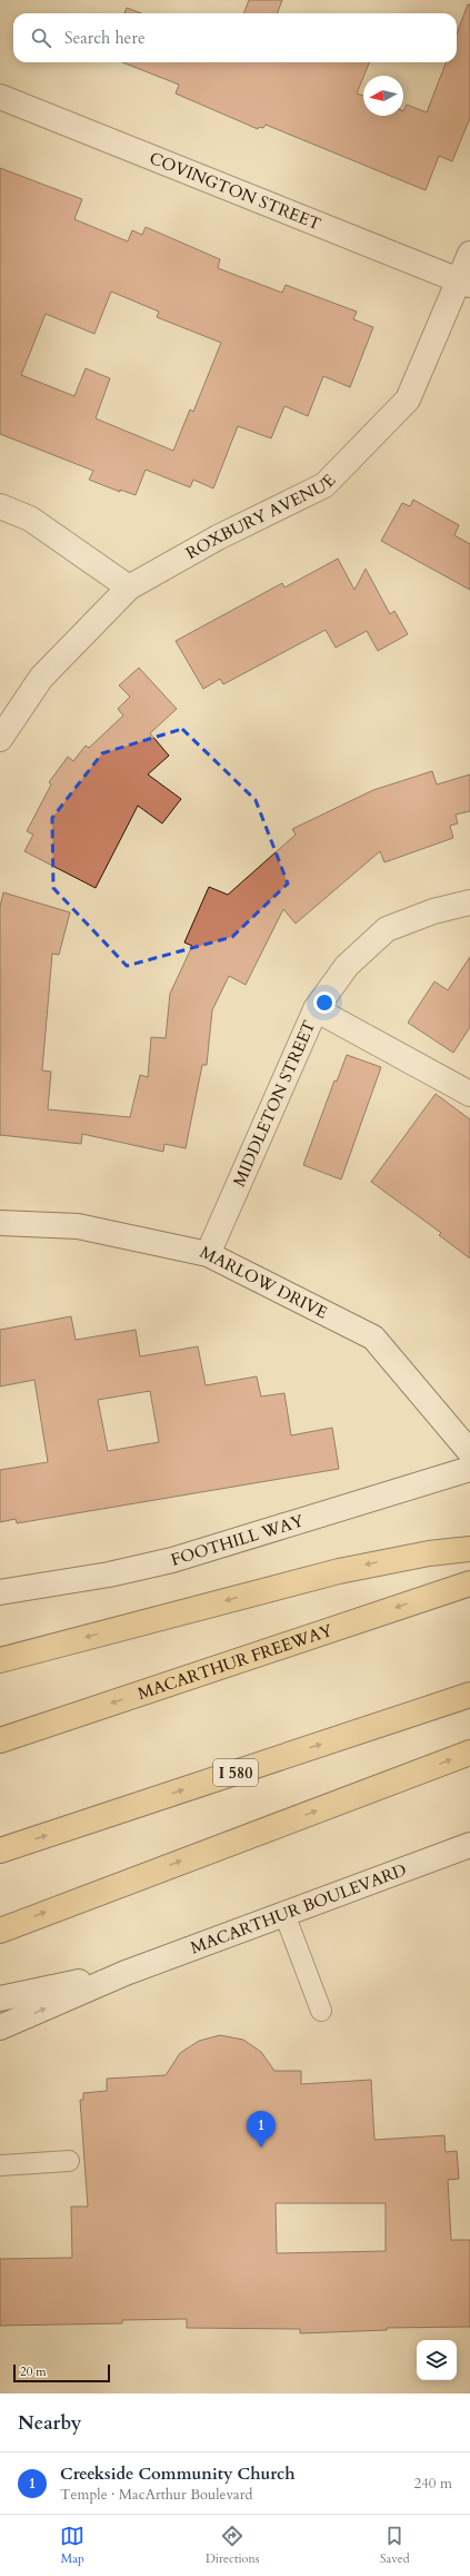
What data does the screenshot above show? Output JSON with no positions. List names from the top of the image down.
{
  "streets": {
    "highway": ["MACARTHUR FREEWAY", "I 580"],
    "street": [
      "COVINGTON STREET",
      "ROXBURY AVENUE",
      "MIDDLETON STREET",
      "MARLOW DRIVE",
      "FOOTHILL WAY",
      "MACARTHUR BOULEVARD"
    ]
  },
  "crossings": [
    ["COVINGTON STREET", "ROXBURY AVENUE"],
    ["MIDDLETON STREET", "MARLOW DRIVE"]
  ],
  "scale_bar": "20 m",
  "north": "left",
  "page": {
    "search": "Search here",
    "pins": "1",
    "scale": "20 m",
    "heading": "Nearby",
    "list": [
      {
        "mark": "1",
        "name": "Creekside Community Church",
        "note": "Temple · MacArthur Boulevard",
        "value": "240 m"
      }
    ],
    "nav": ["Map", "Directions", "Saved"]
  }
}
